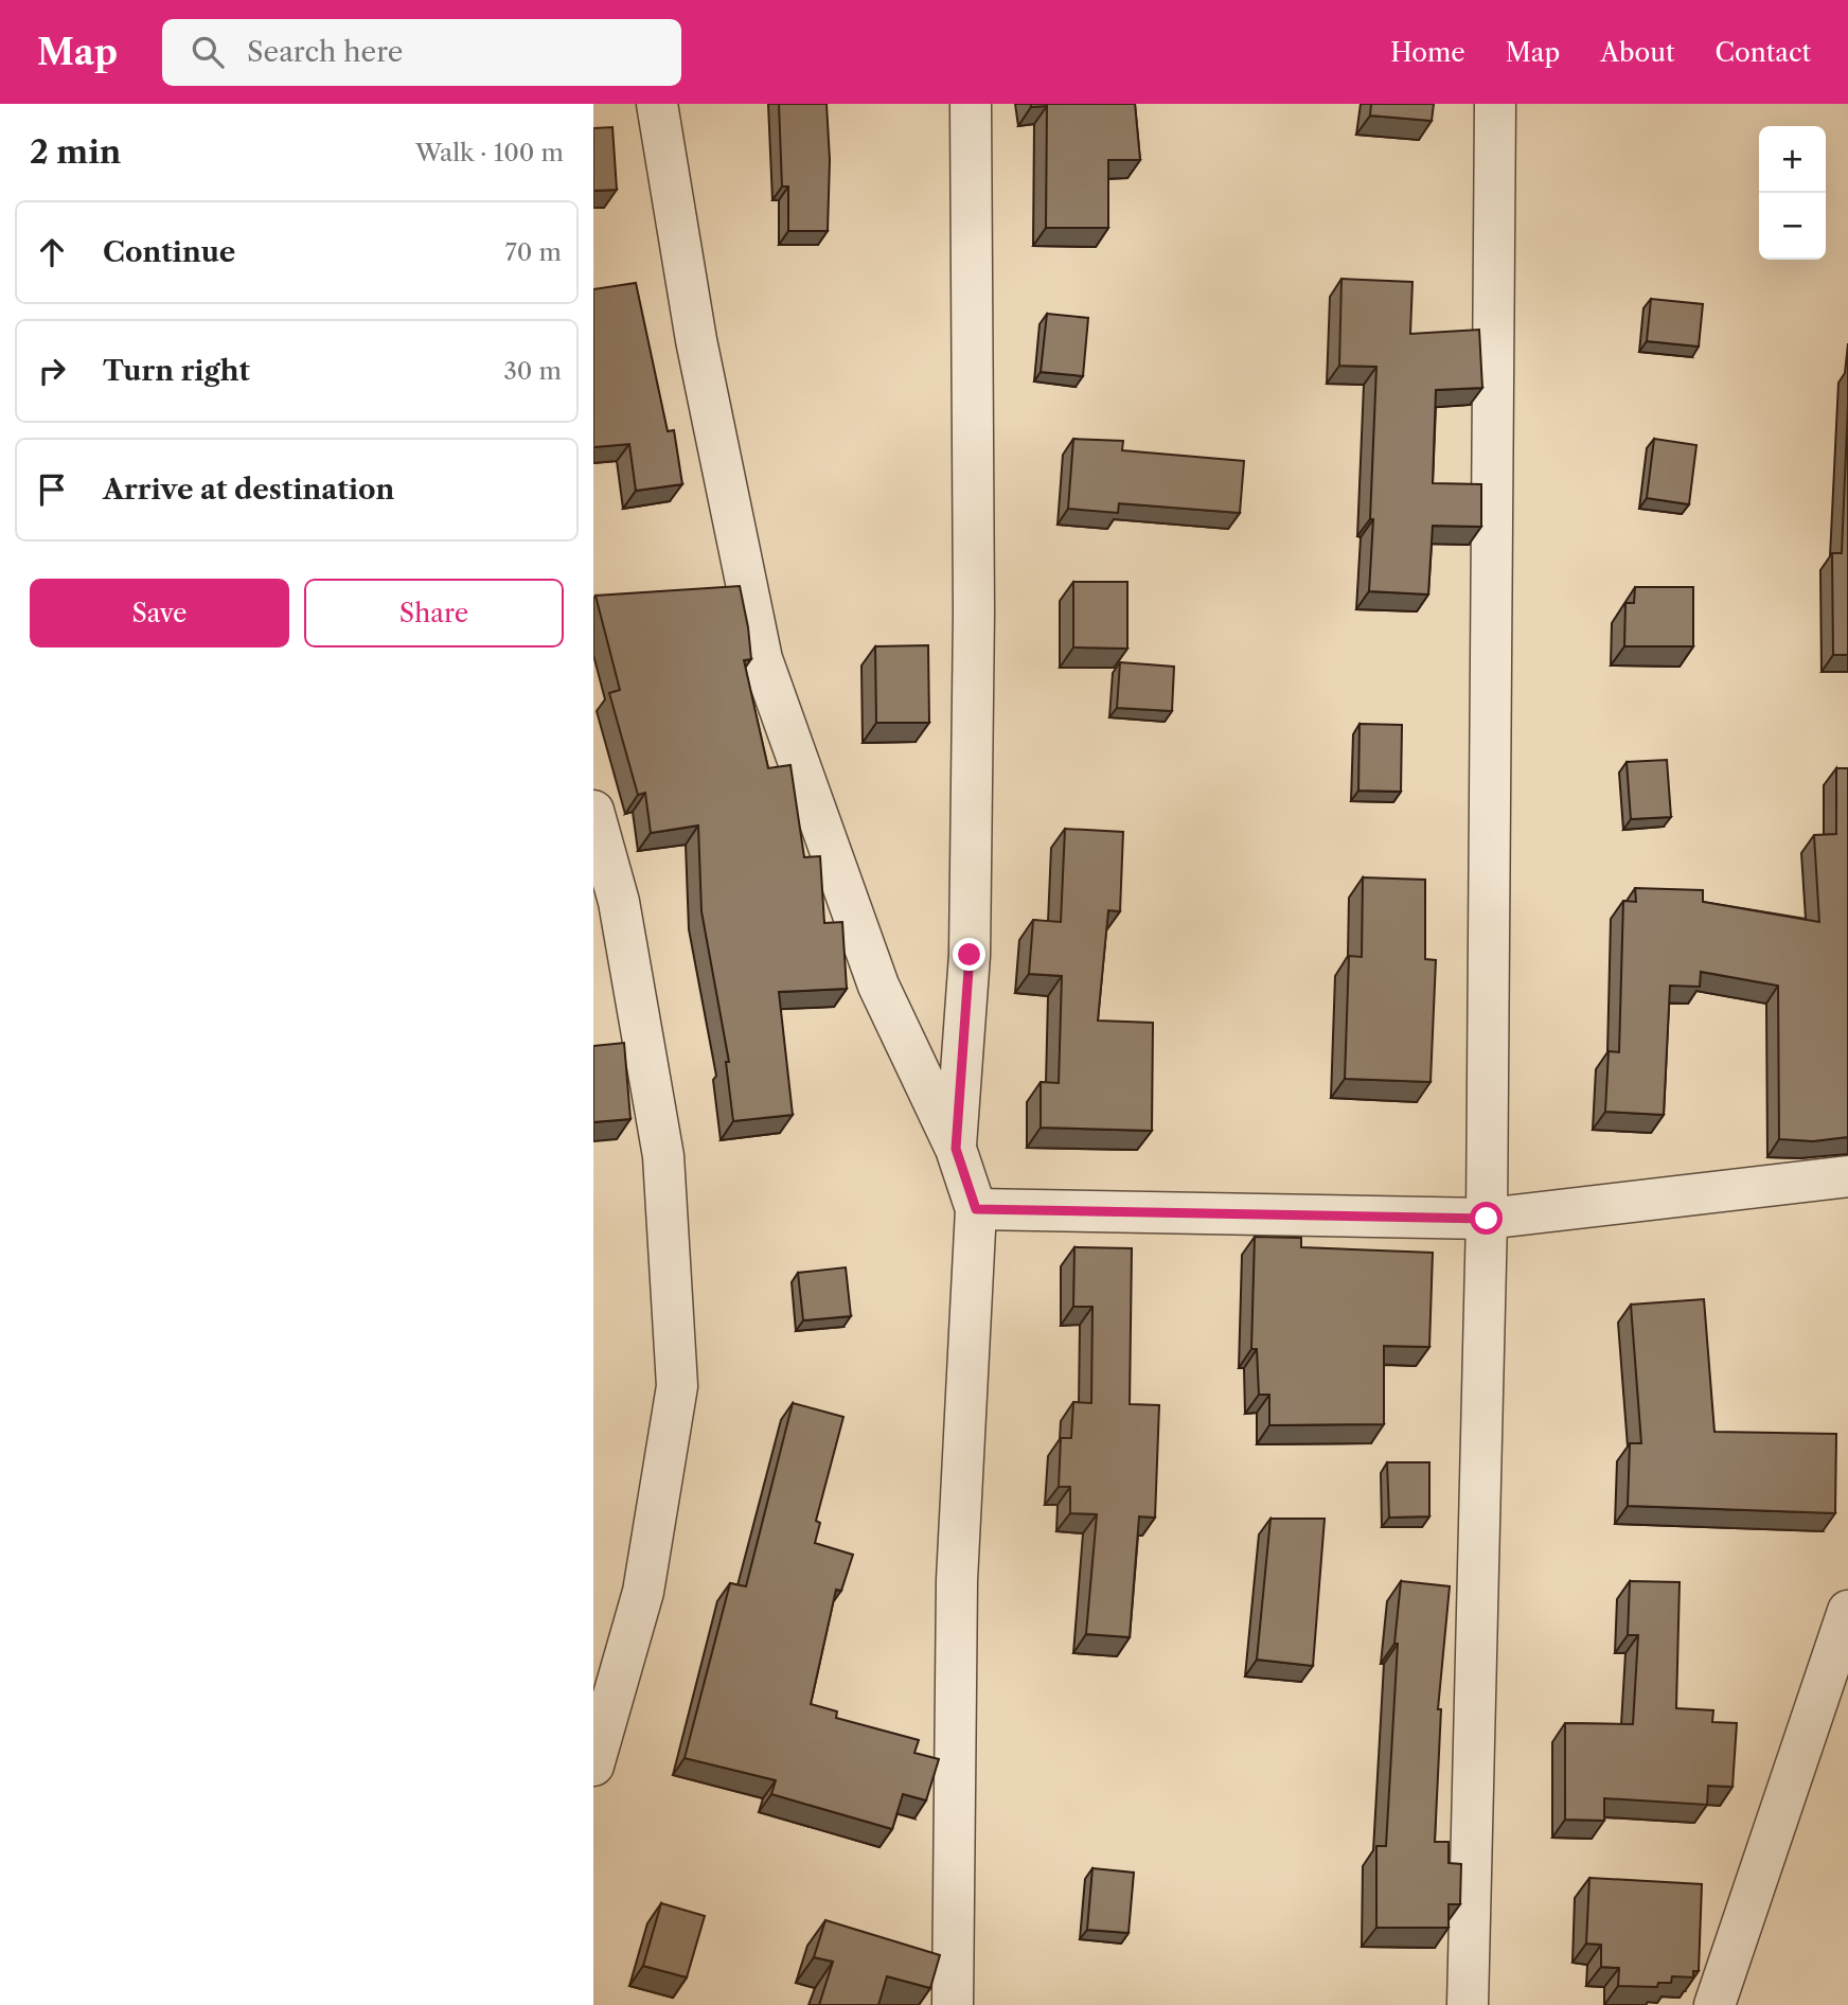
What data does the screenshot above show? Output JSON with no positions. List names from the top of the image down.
{
  "page": {
    "header": "Map",
    "search": "Search here",
    "nav": [
      "Home",
      "Map",
      "About",
      "Contact"
    ],
    "heading": ["2 min", "Walk · 100 m"],
    "map_buttons": ["+", "−"],
    "list": [
      ["Continue", "70 m"],
      ["Turn right", "30 m"],
      "Arrive at destination"
    ],
    "buttons": ["Save", "Share"]
  }
}
